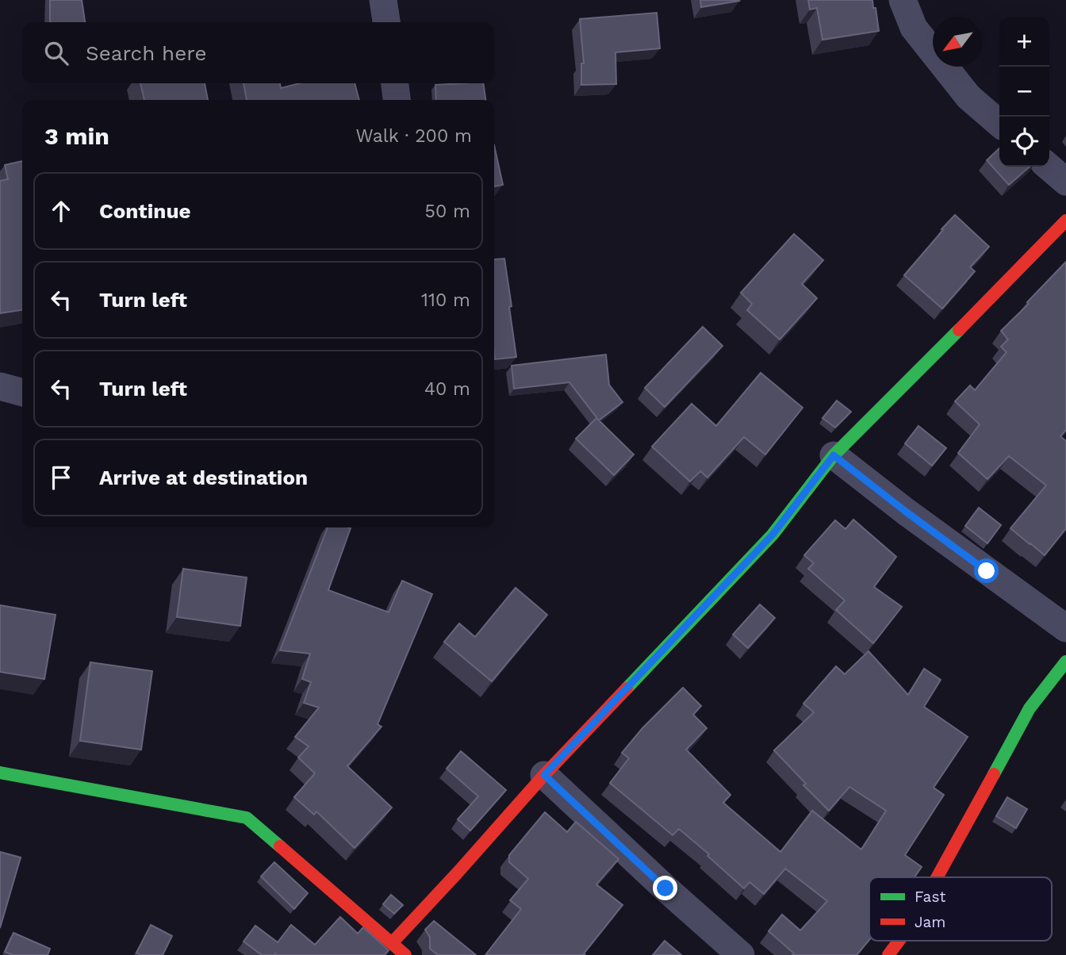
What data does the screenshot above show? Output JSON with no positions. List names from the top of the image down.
{
  "legend": ["Fast", "Jam"],
  "north": "bottom left",
  "page": {
    "map_buttons": ["+", "−"],
    "search": "Search here",
    "heading": ["3 min", "Walk · 200 m"],
    "list": [
      ["Continue", "50 m"],
      ["Turn left", "110 m"],
      ["Turn left", "40 m"],
      "Arrive at destination"
    ]
  }
}
